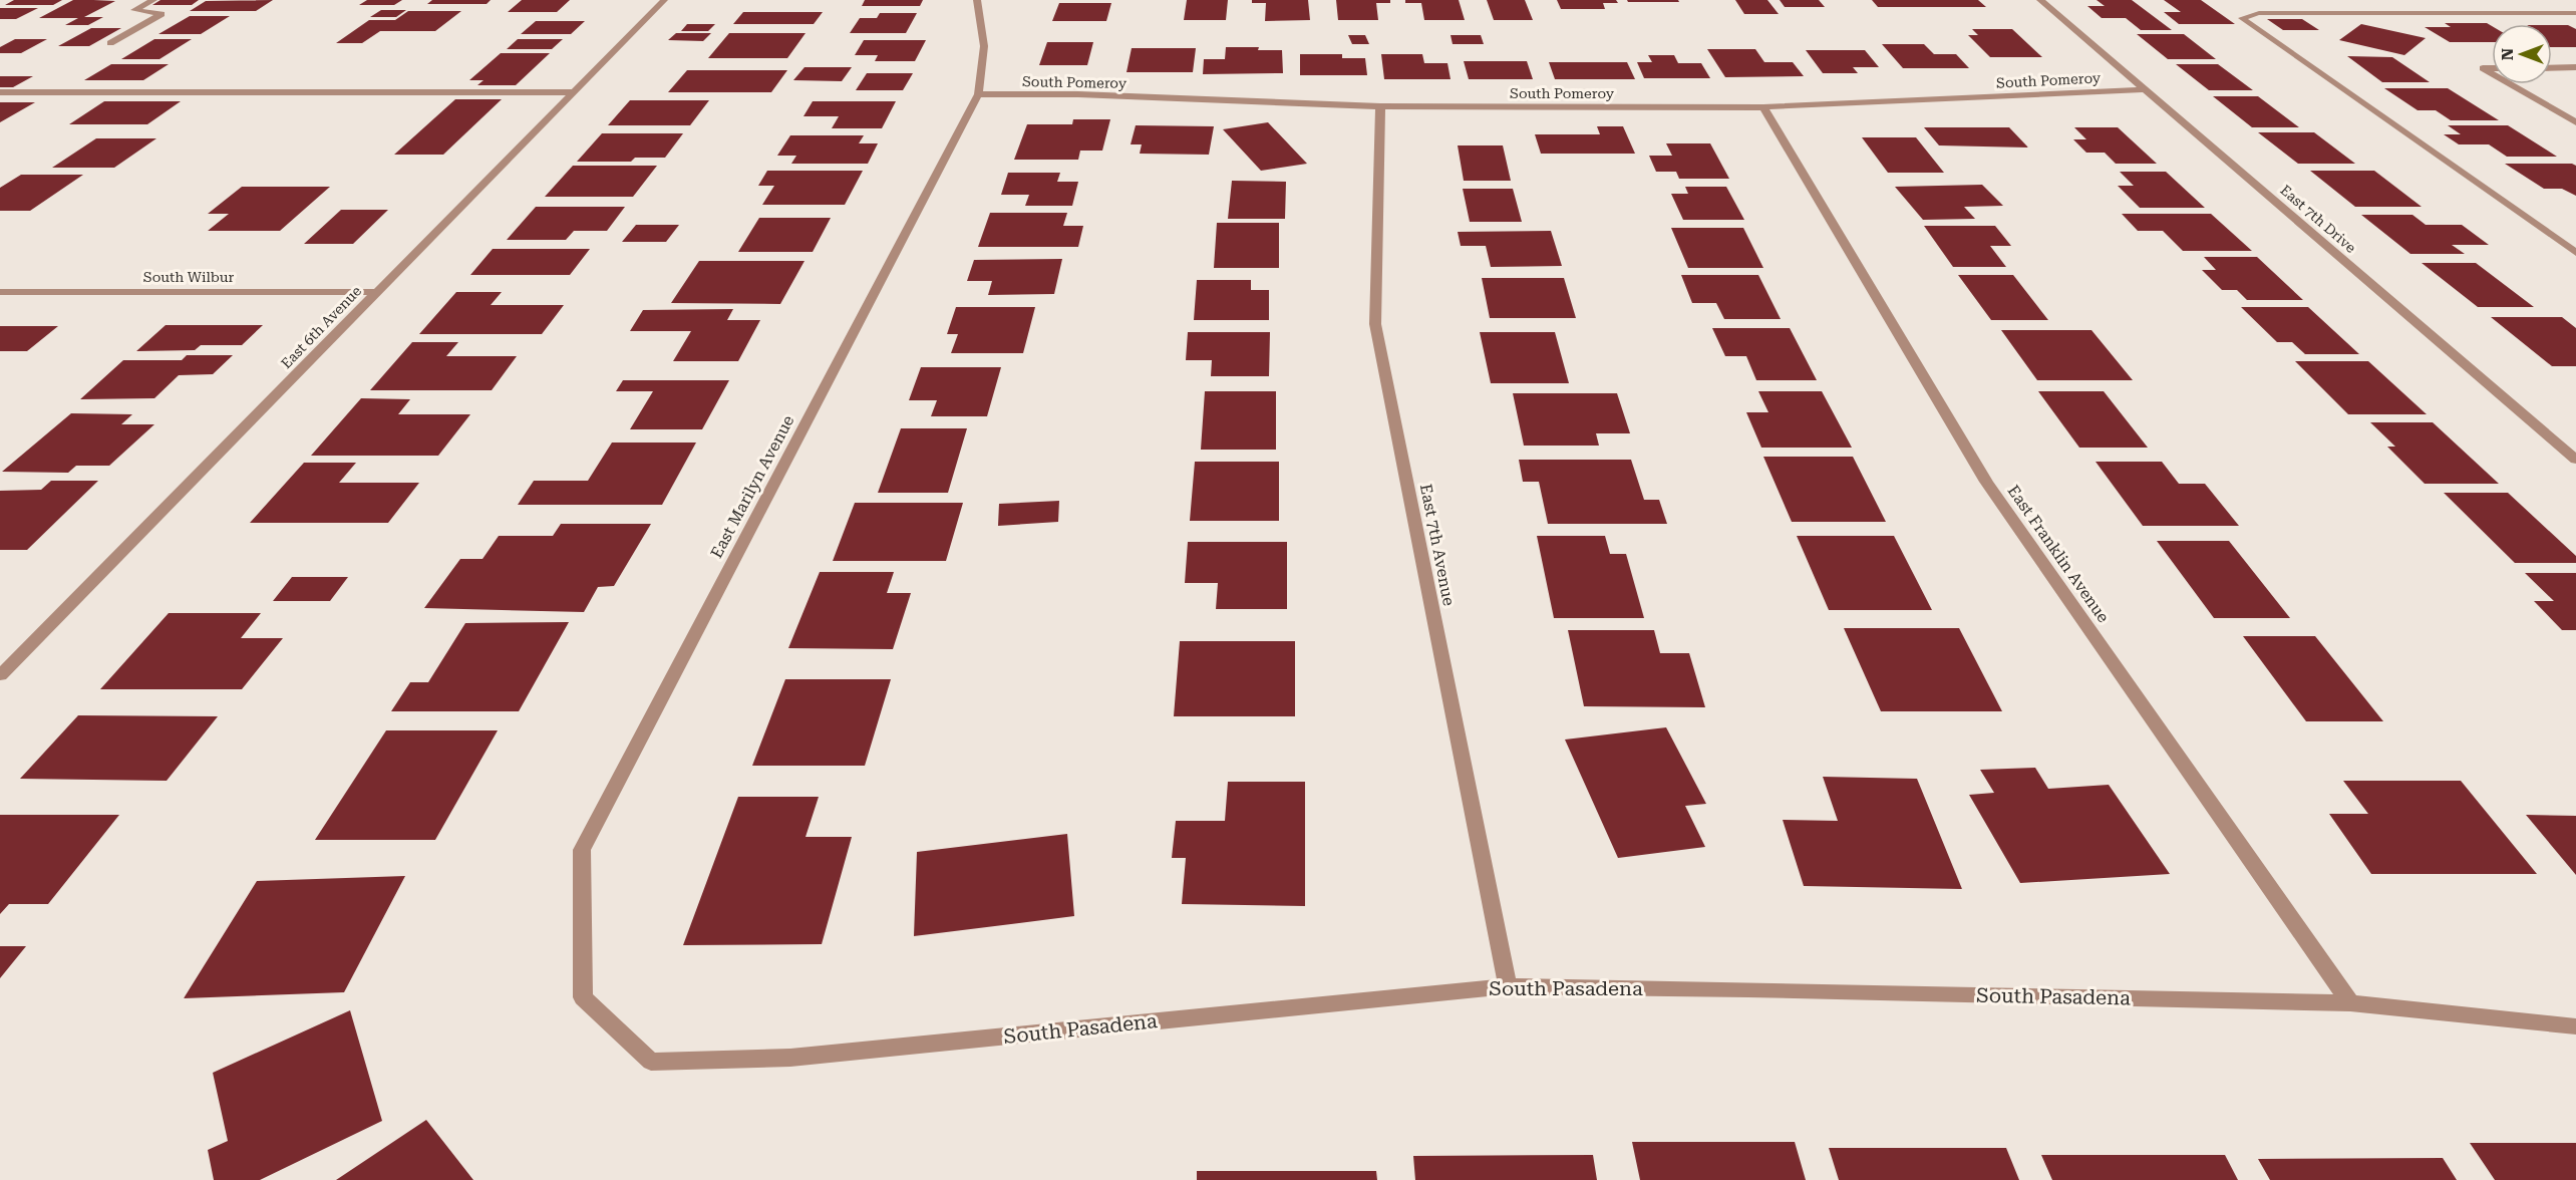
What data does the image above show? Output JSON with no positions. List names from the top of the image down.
{
  "streets": {
    "street": [
      "South Pomeroy",
      "East 7th Drive",
      "South Wilbur",
      "East 6th Avenue",
      "East Marilyn Avenue",
      "East 7th Avenue",
      "East Franklin Avenue",
      "South Pasadena"
    ]
  },
  "crossings": [
    ["South Pomeroy", "East 7th Drive"],
    ["South Pomeroy", "East Marilyn Avenue"],
    ["South Pomeroy", "East 7th Avenue"],
    ["South Pomeroy", "East Franklin Avenue"],
    ["South Wilbur", "East 6th Avenue"],
    ["East Marilyn Avenue", "South Pasadena"],
    ["East 7th Avenue", "South Pasadena"],
    ["East Franklin Avenue", "South Pasadena"]
  ],
  "north": "left"
}
